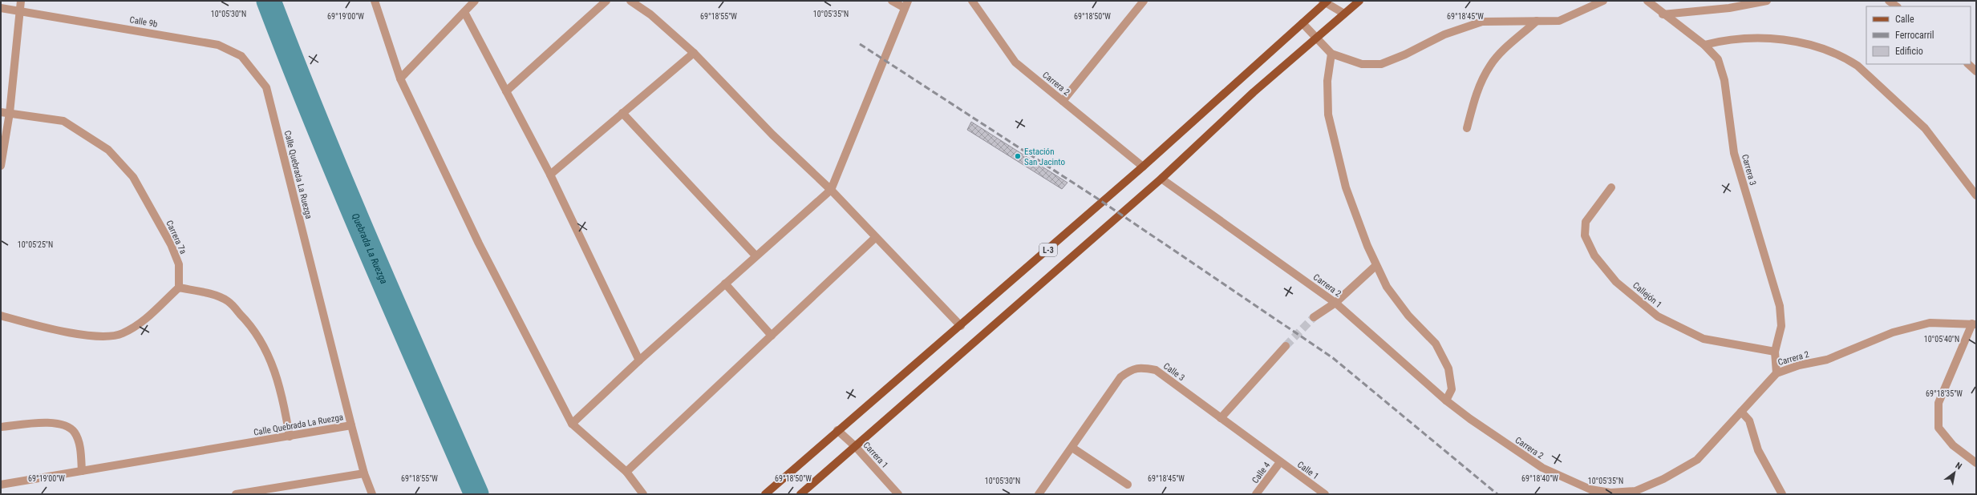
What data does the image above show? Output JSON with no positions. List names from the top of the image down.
{
  "streets": {
    "main road": ["L-3"],
    "street": [
      "Calle 9b",
      "Carrera 2",
      "Carrera 3",
      "Calle Quebrada La Ruezga",
      "Carrera 7a",
      "Callejón 1",
      "Calle 3",
      "Carrera 1",
      "Calle 1",
      "Calle 4"
    ]
  },
  "crossings": [
    ["Calle 9b", "Calle Quebrada La Ruezga"],
    ["Carrera 2", "Carrera 3"],
    ["Carrera 2", "L-3"],
    ["Carrera 3", "Callejón 1"],
    ["L-3", "Carrera 1"],
    ["Calle 3", "Calle 1"],
    ["Calle 3", "Calle 4"],
    ["Calle 1", "Calle 4"]
  ],
  "water": ["Quebrada La Ruezga"],
  "places": ["Estación San Jacinto"],
  "legend": ["Calle", "Ferrocarril", "Edificio"],
  "north": "top right",
  "coordinates": [
    "10°05'30\"N",
    "10°05'35\"N",
    "69°19'00\"W",
    "69°18'55\"W",
    "69°18'50\"W",
    "69°18'45\"W",
    "10°05'25\"N",
    "10°05'40\"N",
    "69°18'35\"W",
    "69°18'40\"W"
  ]
}
